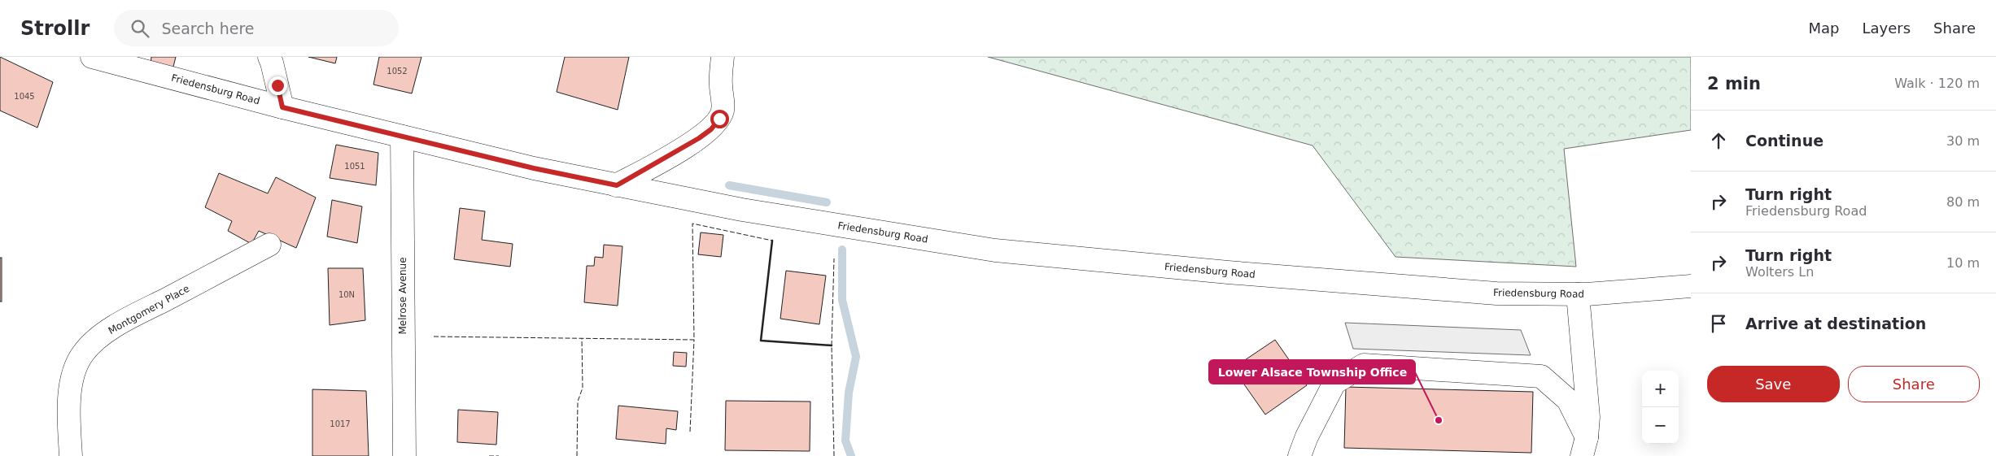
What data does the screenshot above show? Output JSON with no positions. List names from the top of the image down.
{
  "streets": {
    "main road": ["Friedensburg Road", "Melrose Avenue", "Montgomery Place"]
  },
  "crossings": [
    ["Friedensburg Road", "Melrose Avenue"]
  ],
  "places": ["Lower Alsace Township Office"],
  "house_numbers": [
    "1052",
    "1045",
    "1051",
    "10N",
    "1017"
  ],
  "page": {
    "header": "Strollr",
    "search": "Search here",
    "nav": ["Map", "Layers", "Share"],
    "heading": ["2 min", "Walk · 120 m"],
    "list": [
      ["Continue", "30 m"],
      ["Turn right", "Friedensburg Road", "80 m"],
      ["Turn right", "Wolters Ln", "10 m"],
      "Arrive at destination"
    ],
    "buttons": ["Save", "Share"],
    "map_buttons": ["+", "−"]
  }
}
